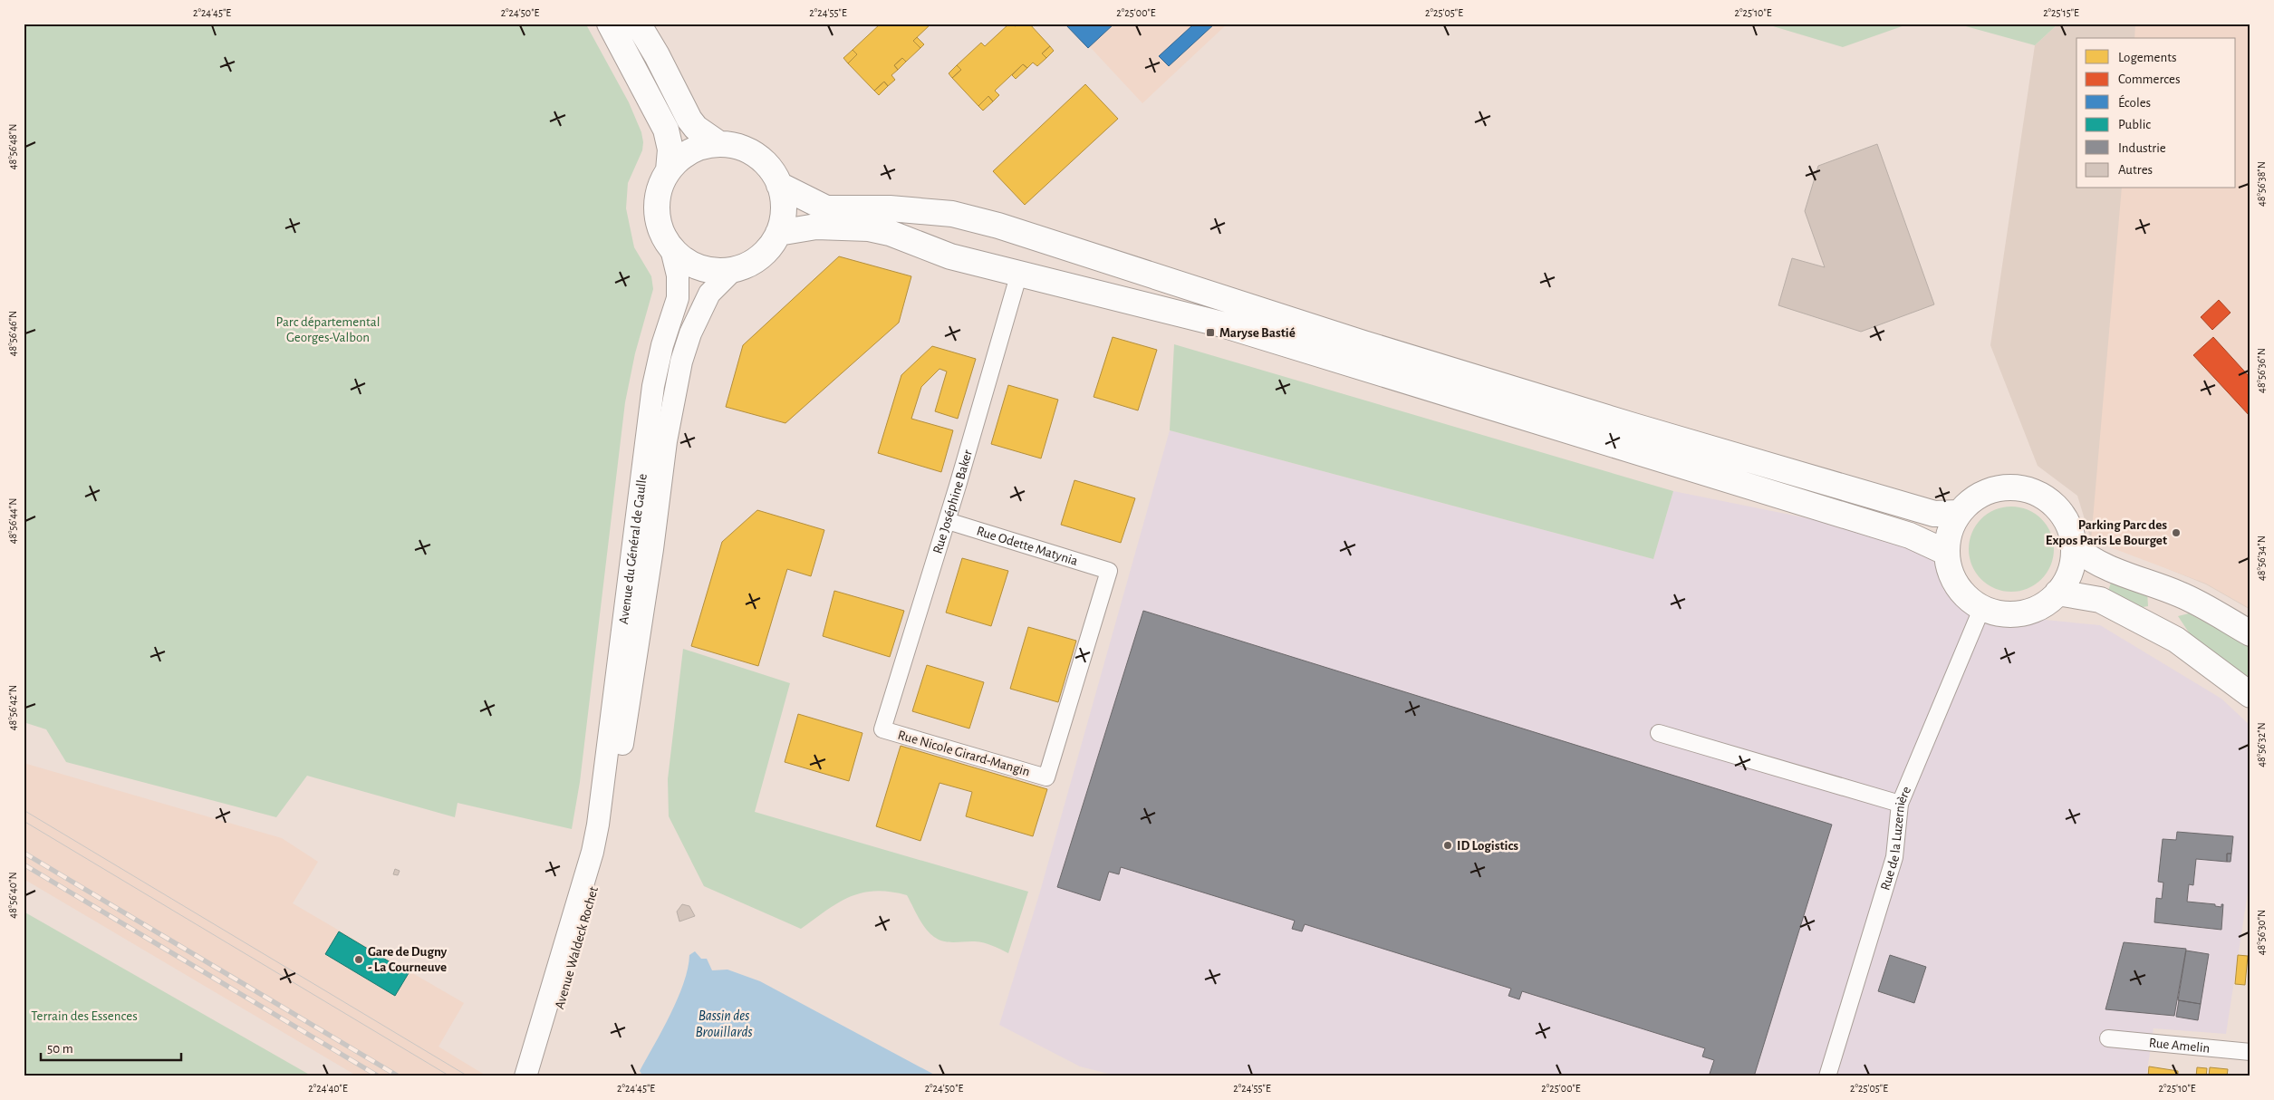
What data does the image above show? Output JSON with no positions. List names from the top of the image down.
{
  "streets": {
    "main road": ["Avenue du Général de Gaulle", "Avenue Waldeck Rochet"],
    "street": [
      "Rue Joséphine Baker",
      "Rue Odette Matynia",
      "Rue Nicole Girard-Mangin",
      "Rue de la Luzernière",
      "Rue Amelin"
    ]
  },
  "crossings": [
    ["Rue Joséphine Baker", "Rue Odette Matynia"],
    ["Rue Joséphine Baker", "Rue Nicole Girard-Mangin"],
    ["Rue Odette Matynia", "Rue Nicole Girard-Mangin"],
    ["Avenue du Général de Gaulle", "Avenue Waldeck Rochet"]
  ],
  "water": ["Bassin des Brouillards"],
  "parks": ["Parc départemental Georges-Valbon", "Terrain des Essences"],
  "places": {
    "transit": ["Maryse Bastié"],
    "other": ["Parking Parc des Expos Paris Le Bourget", "ID Logistics", "Gare de Dugny - La Courneuve"]
  },
  "legend": [
    "Logements",
    "Commerces",
    "Écoles",
    "Public",
    "Industrie",
    "Autres"
  ],
  "scale_bar": "50 m",
  "coordinates": [
    "2°24'45\"E",
    "2°24'50\"E",
    "2°24'55\"E",
    "2°25'00\"E",
    "2°25'05\"E",
    "2°25'10\"E",
    "2°25'15\"E",
    "48°56'48\"N",
    "48°56'38\"N",
    "48°56'46\"N",
    "48°56'36\"N",
    "48°56'44\"N",
    "48°56'34\"N",
    "48°56'42\"N",
    "48°56'32\"N",
    "48°56'40\"N",
    "48°56'30\"N",
    "2°24'40\"E"
  ]
}
